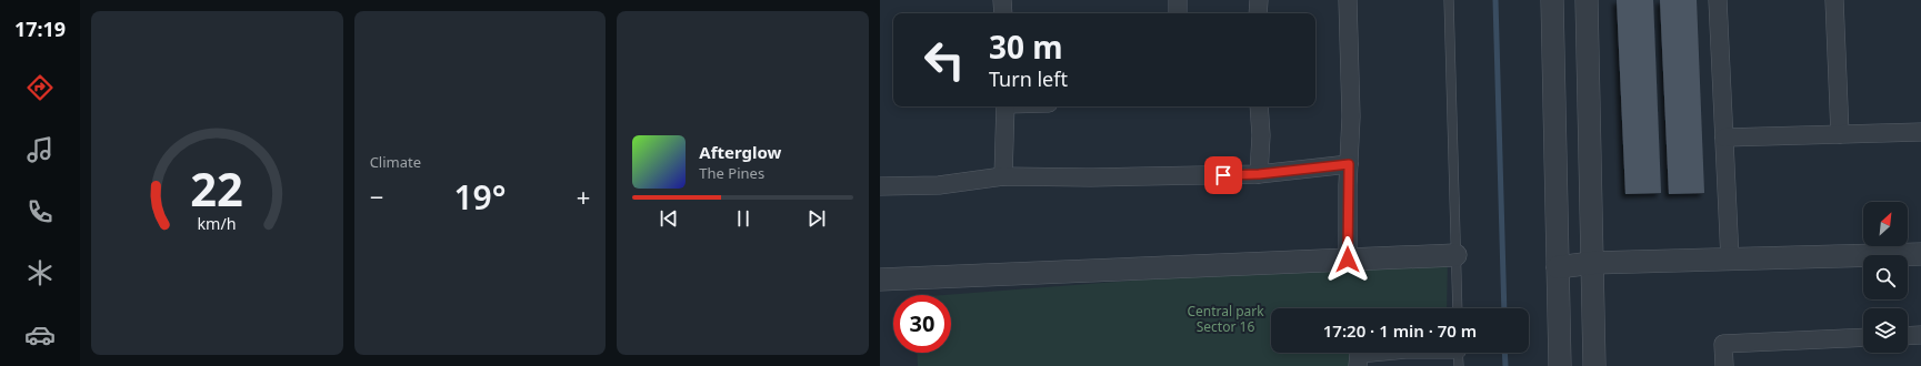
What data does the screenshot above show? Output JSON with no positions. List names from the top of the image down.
{
  "parks": ["Central park Sector 16"],
  "north": "top right",
  "page": {
    "tabs": "17:19",
    "tile": "Climate",
    "turn": ["30 m", "Turn left"],
    "song": ["Afterglow", "The Pines"],
    "heat": ["−", "19°", "+"],
    "limit": "30",
    "trip": "17:20 · 1 min · 70 m",
    "gauge": ["22", "km/h"]
  }
}
